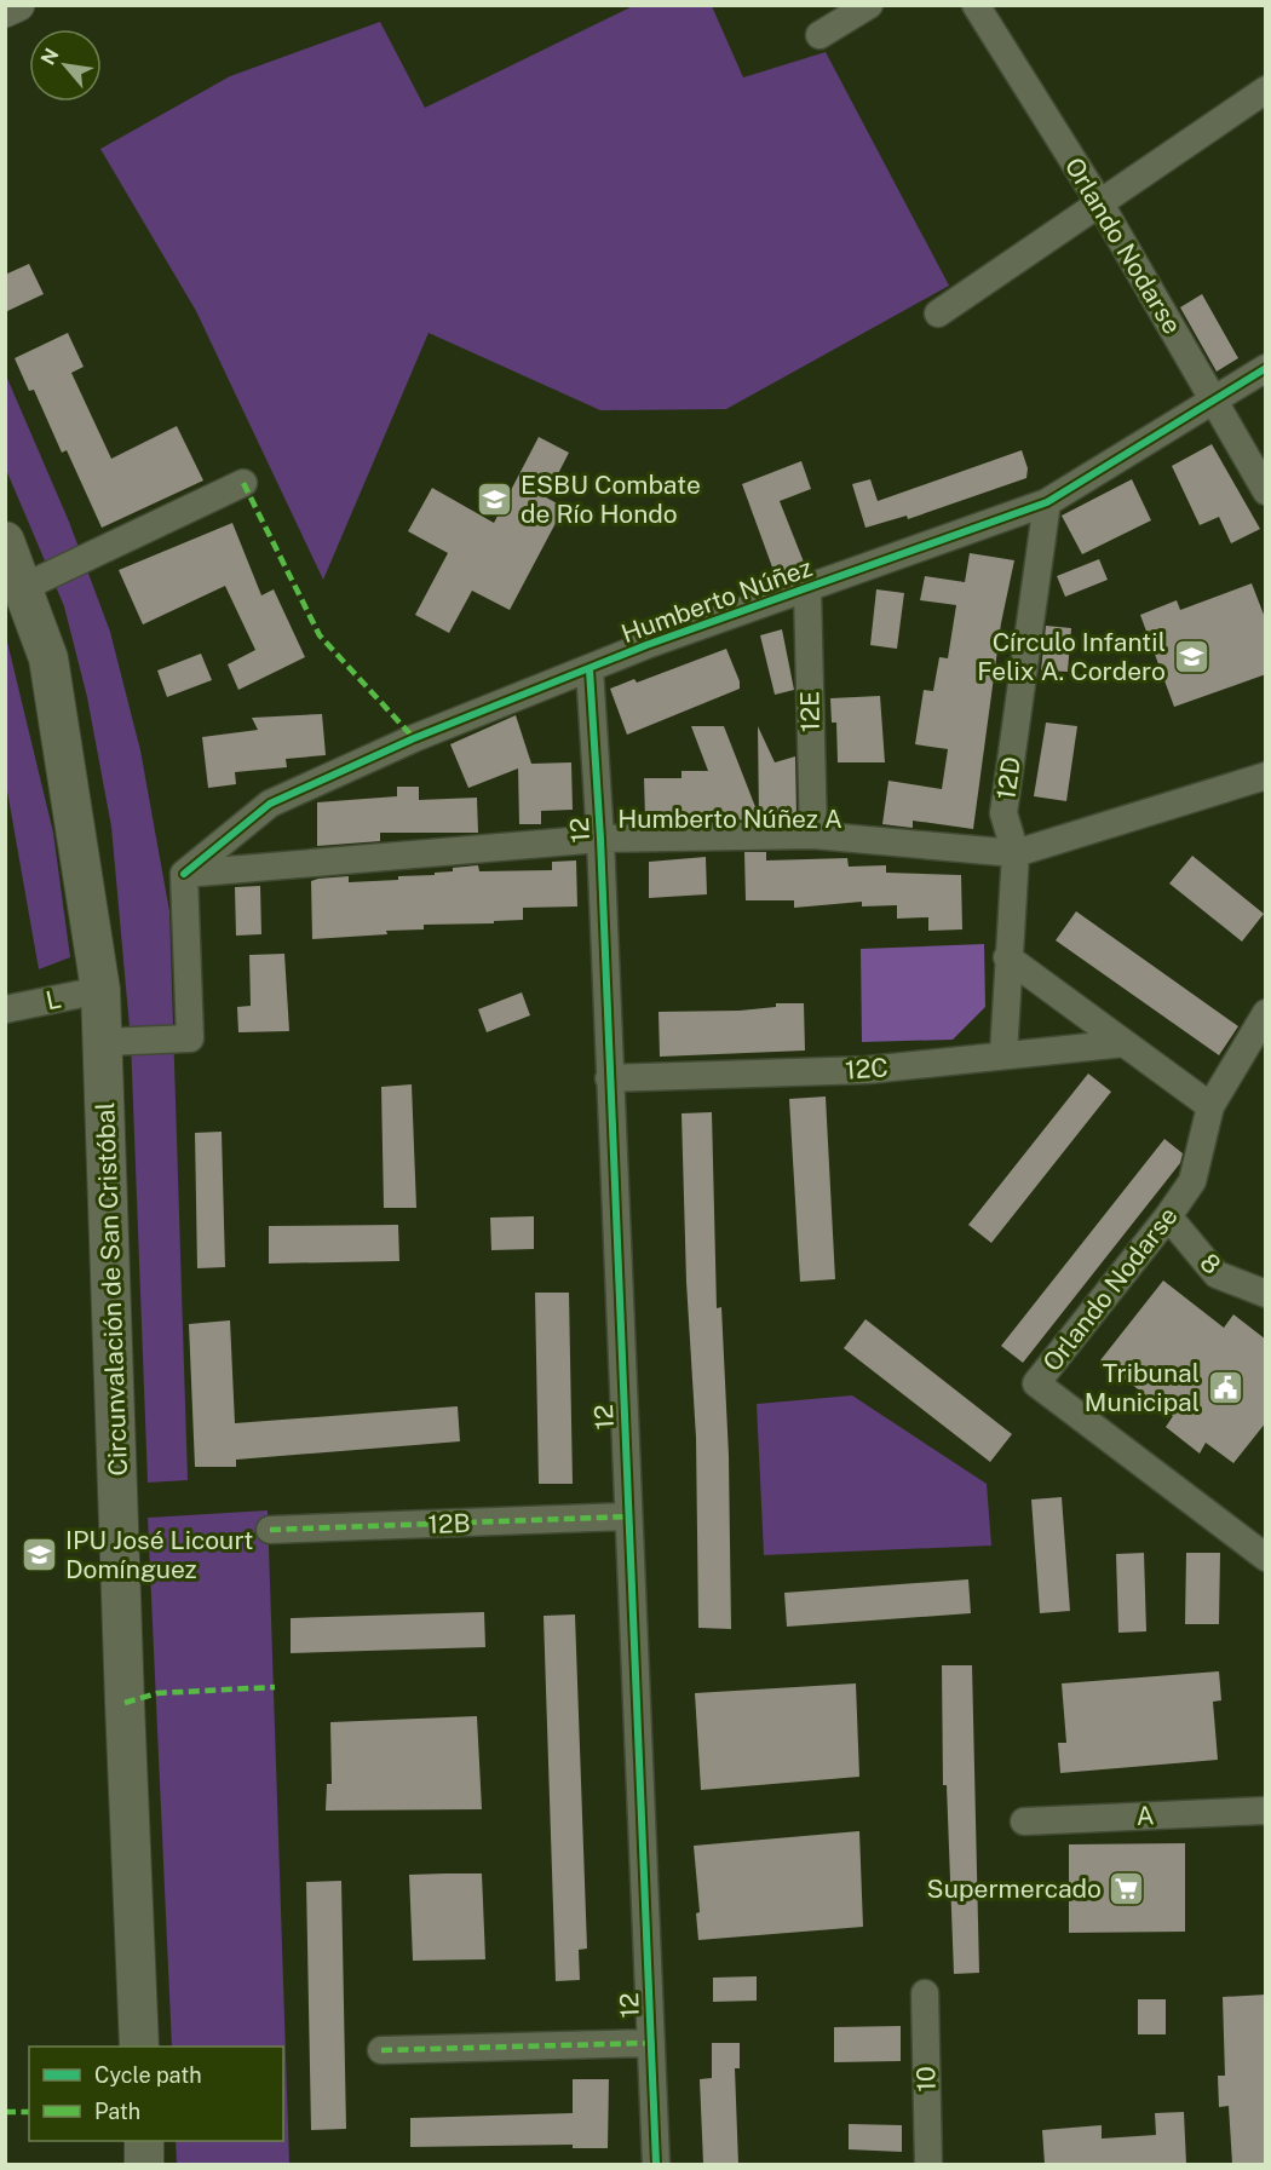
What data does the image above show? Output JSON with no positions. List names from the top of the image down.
{
  "streets": {
    "main road": ["Circunvalación de San Cristóbal"],
    "street": [
      "Orlando Nodarse",
      "Humberto Núñez",
      "12E",
      "12D",
      "Humberto Núñez A",
      "12",
      "L",
      "12C",
      "8",
      "12B",
      "A",
      "10"
    ]
  },
  "crossings": [
    ["Orlando Nodarse", "Humberto Núñez"],
    ["Orlando Nodarse", "8"],
    ["Humberto Núñez", "12E"],
    ["Humberto Núñez", "12D"],
    ["Humberto Núñez", "Humberto Núñez A"],
    ["Humberto Núñez", "12"],
    ["12E", "Humberto Núñez A"],
    ["12D", "Humberto Núñez A"],
    ["12D", "12C"],
    ["Humberto Núñez A", "12"],
    ["12", "12C"],
    ["12", "12B"],
    ["L", "Circunvalación de San Cristóbal"]
  ],
  "places": {
    "school or university": ["ESBU Combate de Río Hondo", "Círculo Infantil Felix A. Cordero", "IPU José Licourt Domínguez"],
    "public building": ["Tribunal Municipal"],
    "supermarket": ["Supermercado"]
  },
  "legend": ["Cycle path", "Path"],
  "north": "top left"
}
